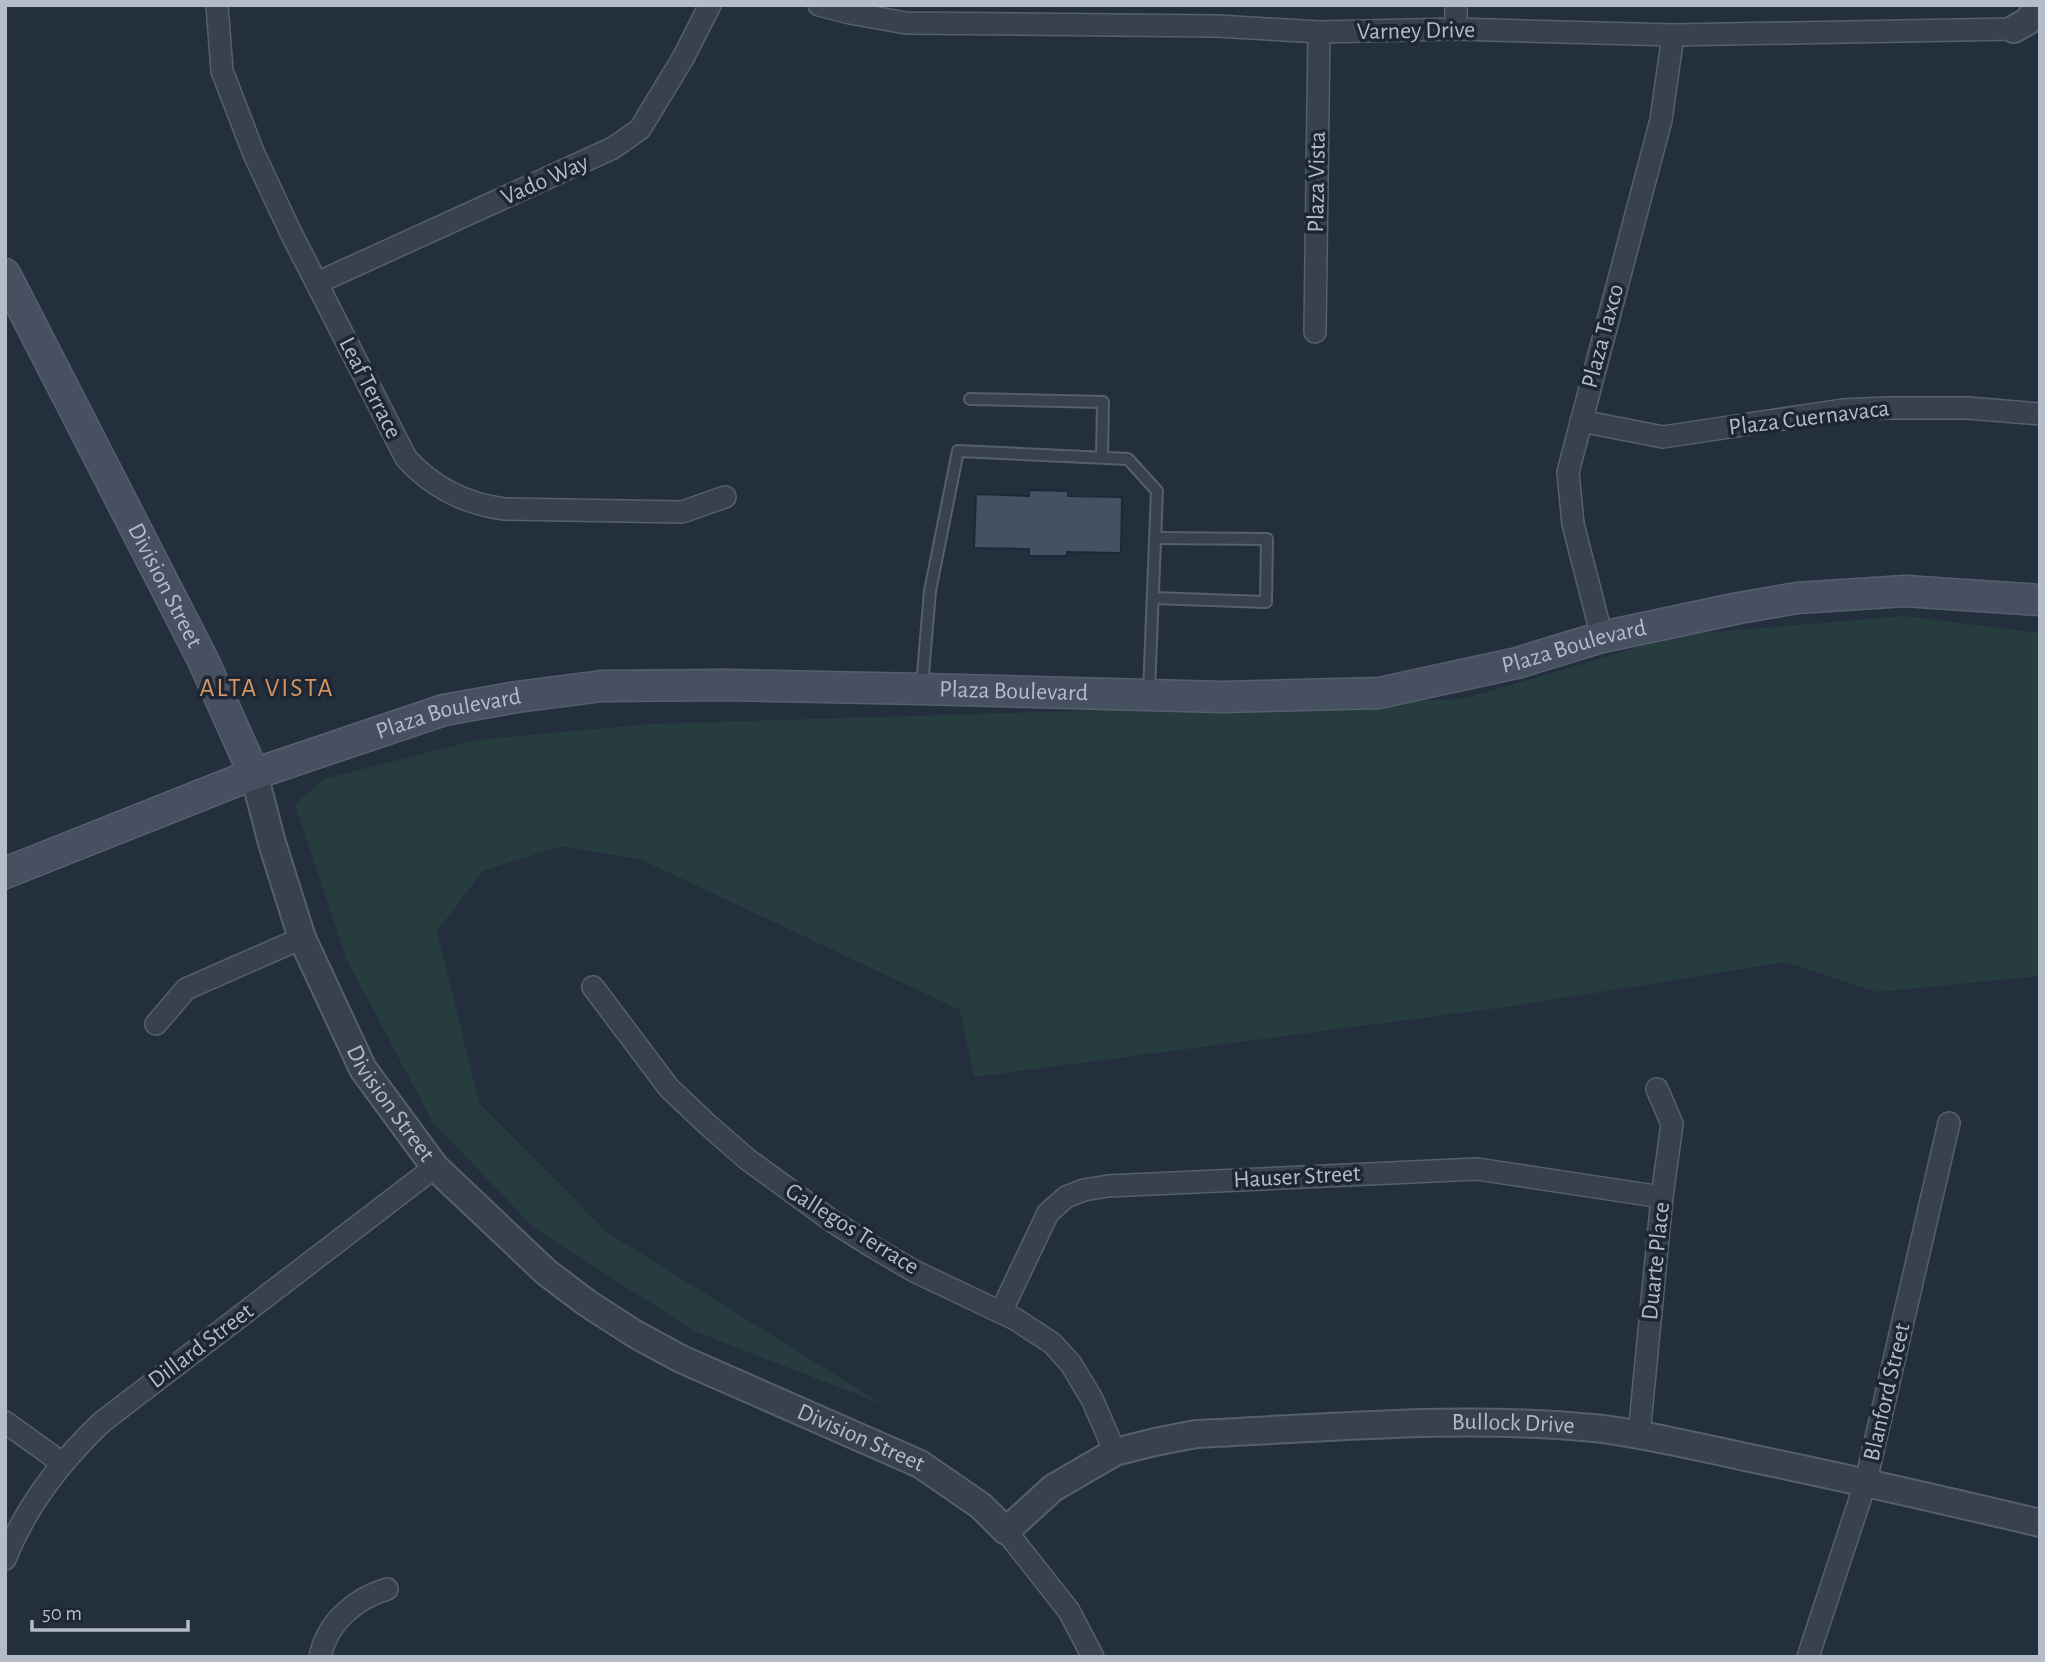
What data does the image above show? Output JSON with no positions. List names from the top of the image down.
{
  "streets": {
    "main road": ["Division Street", "Plaza Boulevard"],
    "street": [
      "Varney Drive",
      "Vado Way",
      "Plaza Vista",
      "Plaza Taxco",
      "Leaf Terrace",
      "Plaza Cuernavaca",
      "Hauser Street",
      "Gallegos Terrace",
      "Duarte Place",
      "Dillard Street",
      "Blanford Street",
      "Bullock Drive"
    ]
  },
  "crossings": [
    ["Varney Drive", "Plaza Vista"],
    ["Varney Drive", "Plaza Taxco"],
    ["Vado Way", "Leaf Terrace"],
    ["Plaza Taxco", "Plaza Cuernavaca"],
    ["Plaza Taxco", "Plaza Boulevard"],
    ["Division Street", "Plaza Boulevard"],
    ["Division Street", "Dillard Street"],
    ["Division Street", "Bullock Drive"],
    ["Hauser Street", "Gallegos Terrace"],
    ["Hauser Street", "Duarte Place"],
    ["Gallegos Terrace", "Bullock Drive"],
    ["Duarte Place", "Bullock Drive"],
    ["Blanford Street", "Bullock Drive"]
  ],
  "districts": ["ALTA VISTA"],
  "scale_bar": "50 m"
}
